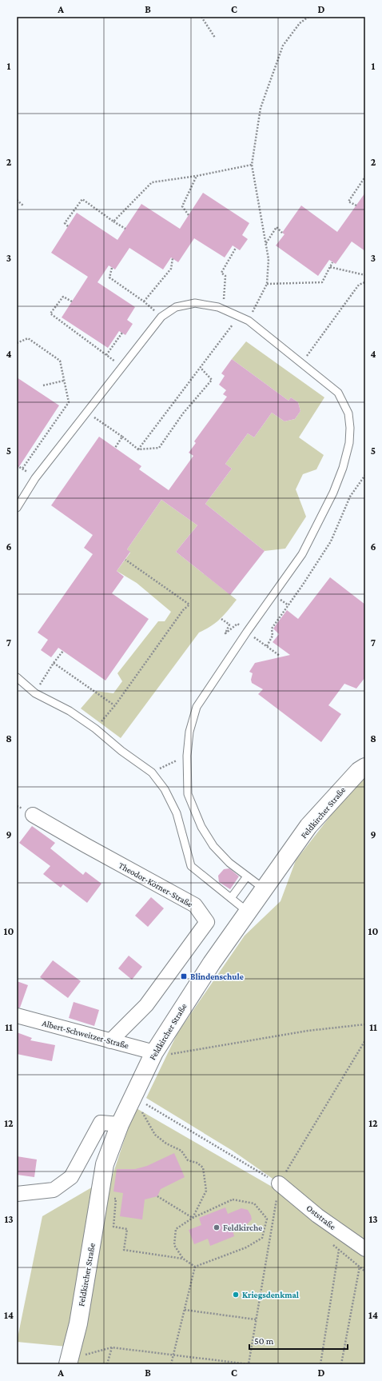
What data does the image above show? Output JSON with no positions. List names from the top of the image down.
{
  "streets": {
    "street": [
      "Feldkircher Straße",
      "Theodor-Körner-Straße",
      "Albert-Schweitzer-Straße",
      "Oststraße"
    ]
  },
  "crossings": [
    ["Feldkircher Straße", "Albert-Schweitzer-Straße"],
    ["Theodor-Körner-Straße", "Albert-Schweitzer-Straße"]
  ],
  "places": {
    "transit": ["Blindenschule"],
    "other": ["Feldkirche", "Kriegsdenkmal"]
  },
  "scale_bar": "50 m",
  "grid": {
    "columns": [
      "A",
      "B",
      "C",
      "D"
    ],
    "rows": [
      "1",
      "2",
      "3",
      "4",
      "5",
      "6",
      "7",
      "8",
      "9",
      "10",
      "11",
      "12",
      "13",
      "14"
    ]
  }
}
